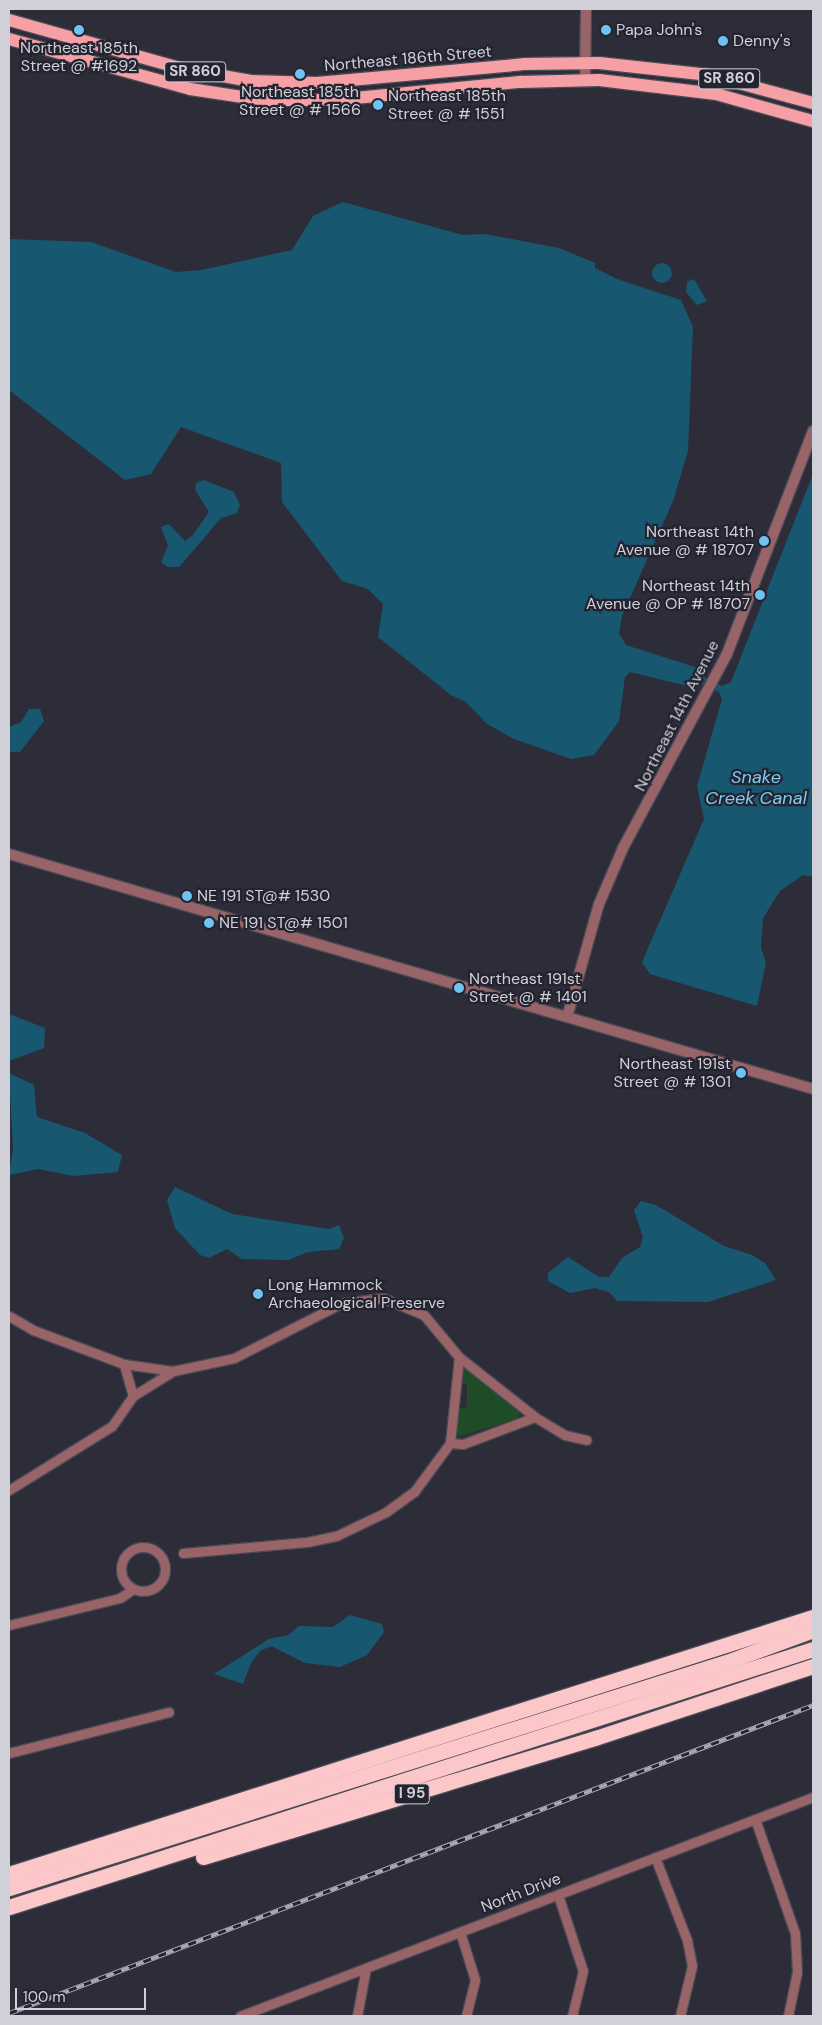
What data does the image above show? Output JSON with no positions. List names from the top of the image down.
{
  "streets": {
    "highway": ["I 95"],
    "main road": ["Northeast 186th Street", "SR 860"],
    "street": ["Northeast 14th Avenue", "North Drive"]
  },
  "water": ["Snake Creek Canal"],
  "places": [
    "Northeast 185th Street @ #1692",
    "Papa John's",
    "Denny's",
    "Northeast 185th Street @ # 1566",
    "Northeast 185th Street @ # 1551",
    "Northeast 14th Avenue @ # 18707",
    "Northeast 14th Avenue @ OP # 18707",
    "NE 191 ST@# 1530",
    "NE 191 ST@# 1501",
    "Northeast 191st Street @ # 1401",
    "Northeast 191st Street @ # 1301",
    "Long Hammock Archaeological Preserve"
  ],
  "scale_bar": "100 m"
}
